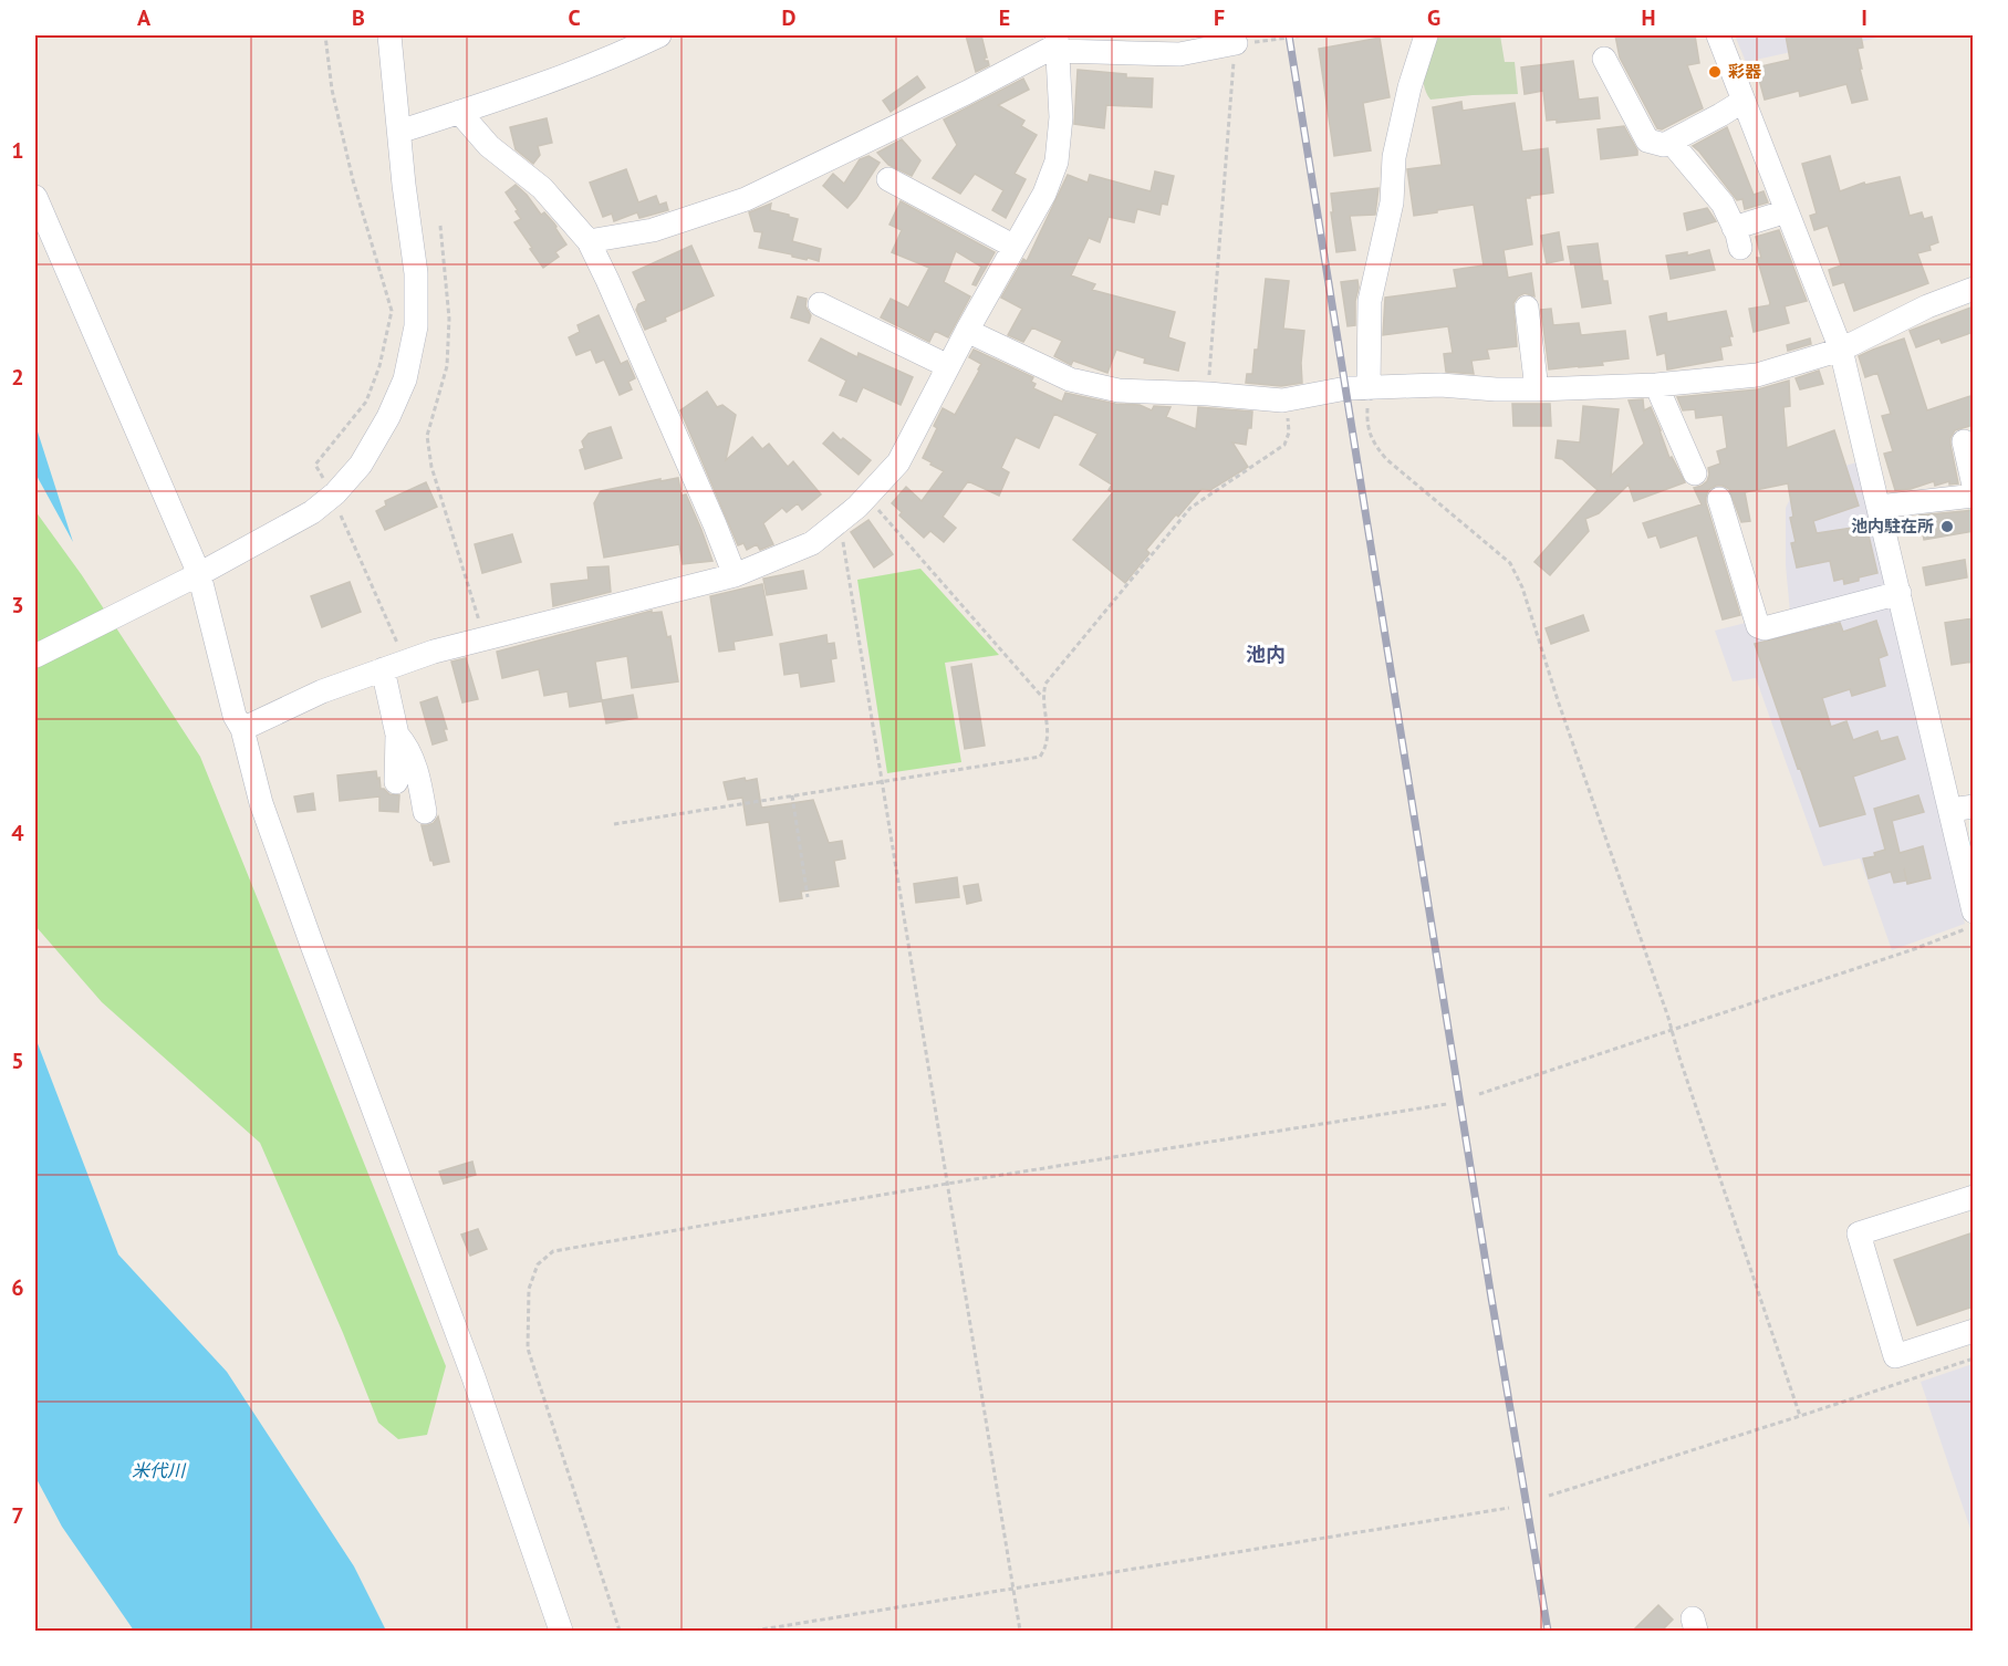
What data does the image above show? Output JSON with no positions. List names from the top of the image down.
{
  "districts": ["池内"],
  "water": ["米代川"],
  "places": ["彩器", "池内駐在所"],
  "grid": {
    "columns": [
      "A",
      "B",
      "C",
      "D",
      "E",
      "F",
      "G",
      "H",
      "I"
    ],
    "rows": [
      "1",
      "2",
      "3",
      "4",
      "5",
      "6",
      "7"
    ]
  }
}
